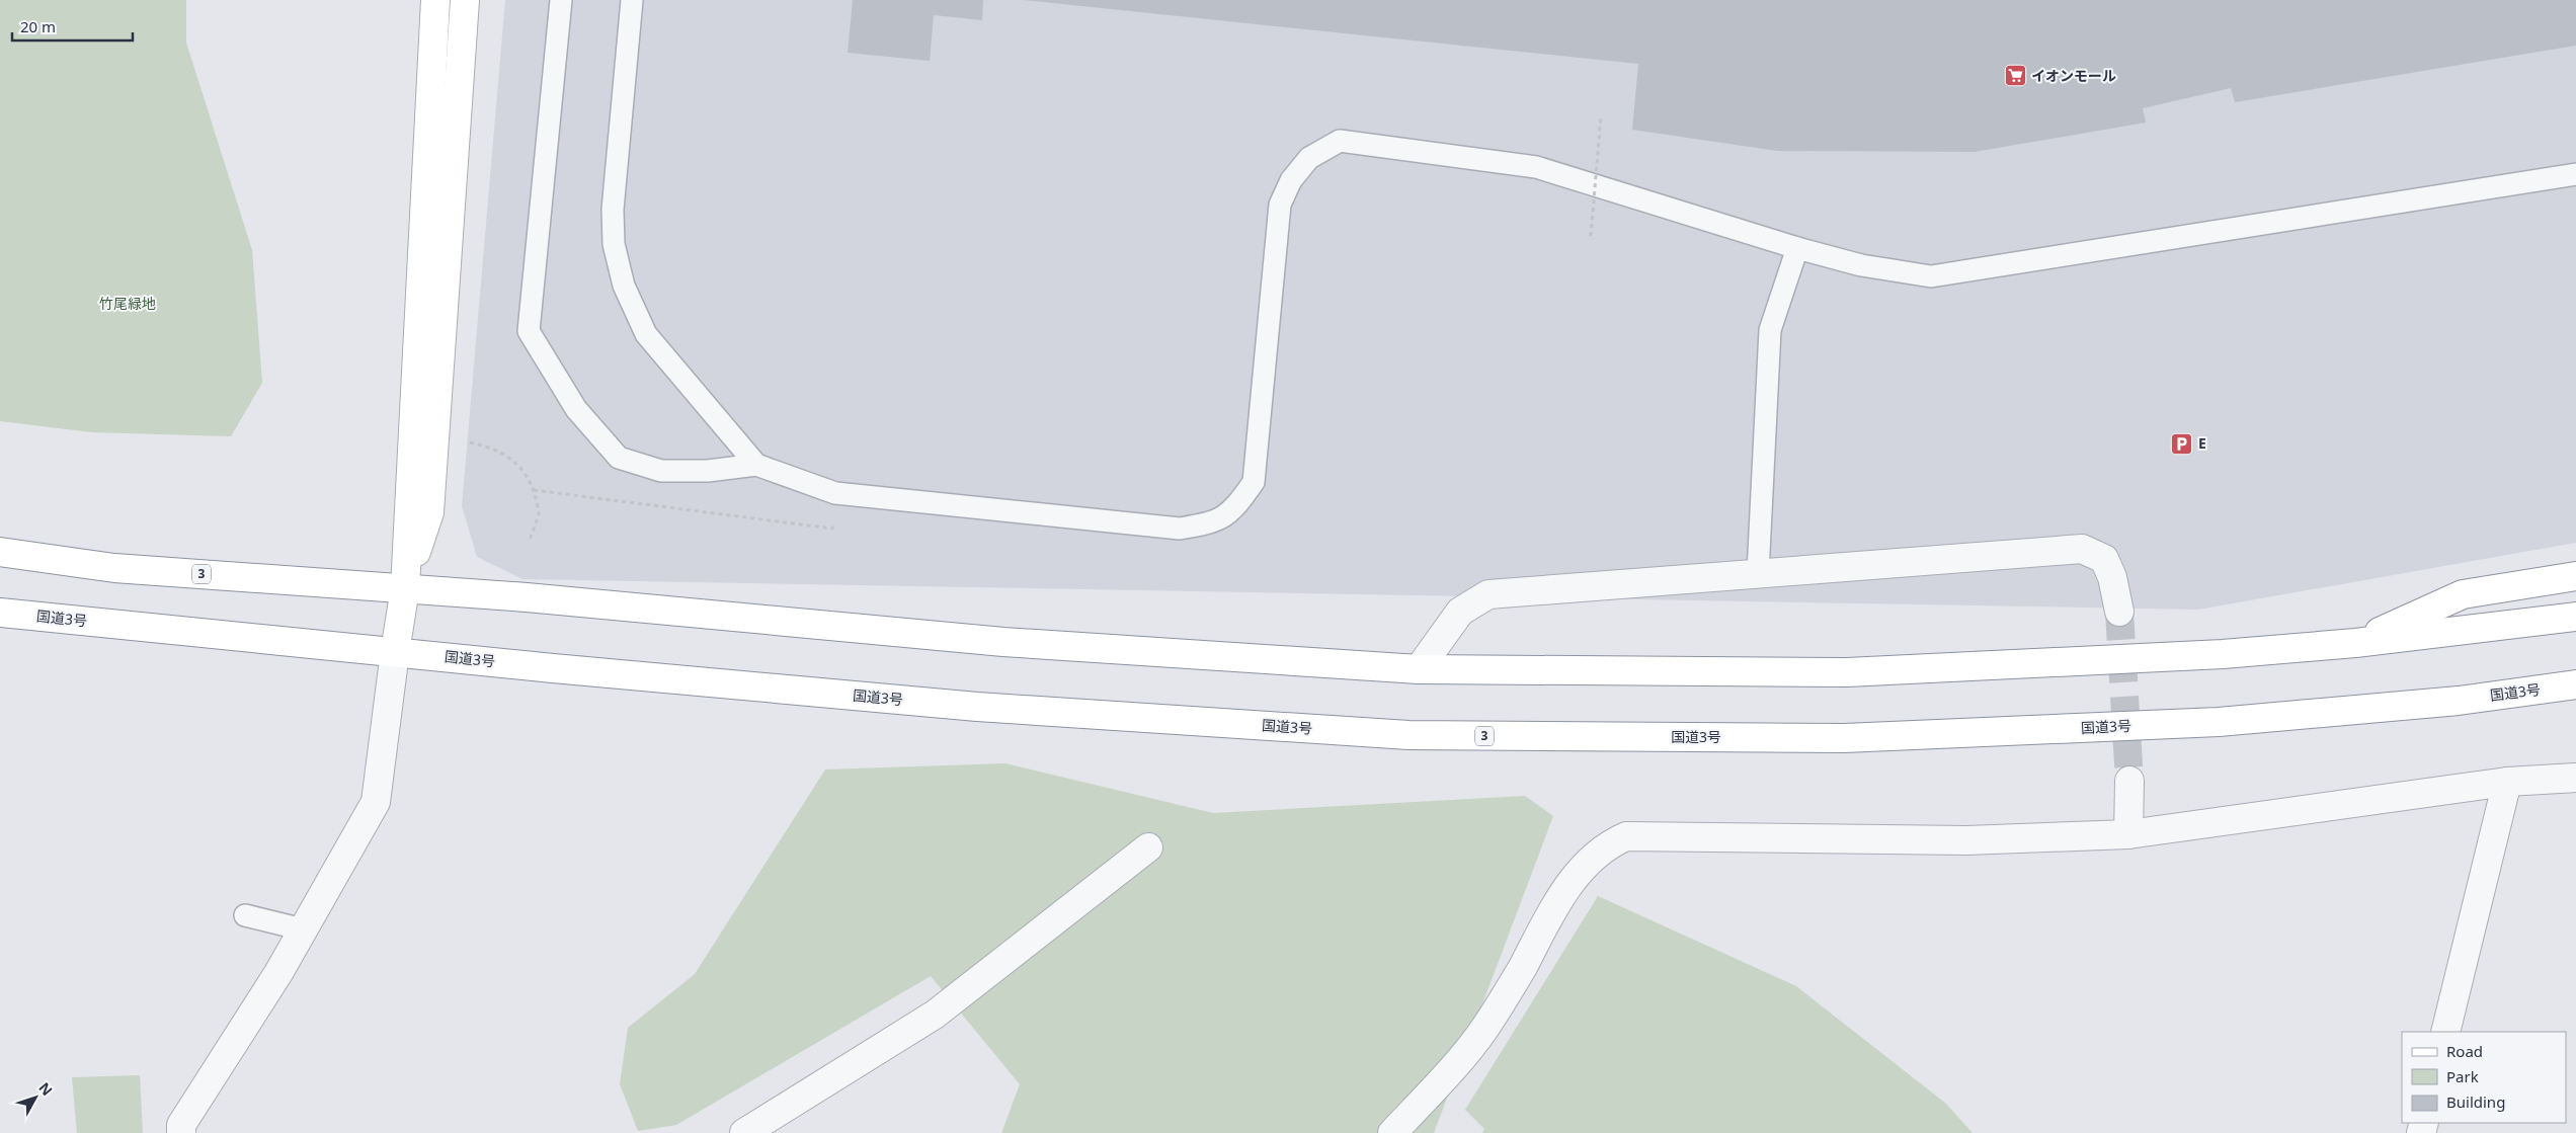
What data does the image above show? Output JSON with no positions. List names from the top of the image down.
{
  "streets": {
    "main road": ["3", "国道3号"]
  },
  "parks": ["竹尾緑地"],
  "places": {
    "supermarket": ["イオンモール"],
    "parking": ["E"]
  },
  "legend": ["Road", "Park", "Building"],
  "scale_bar": "20 m",
  "north": "top right"
}
